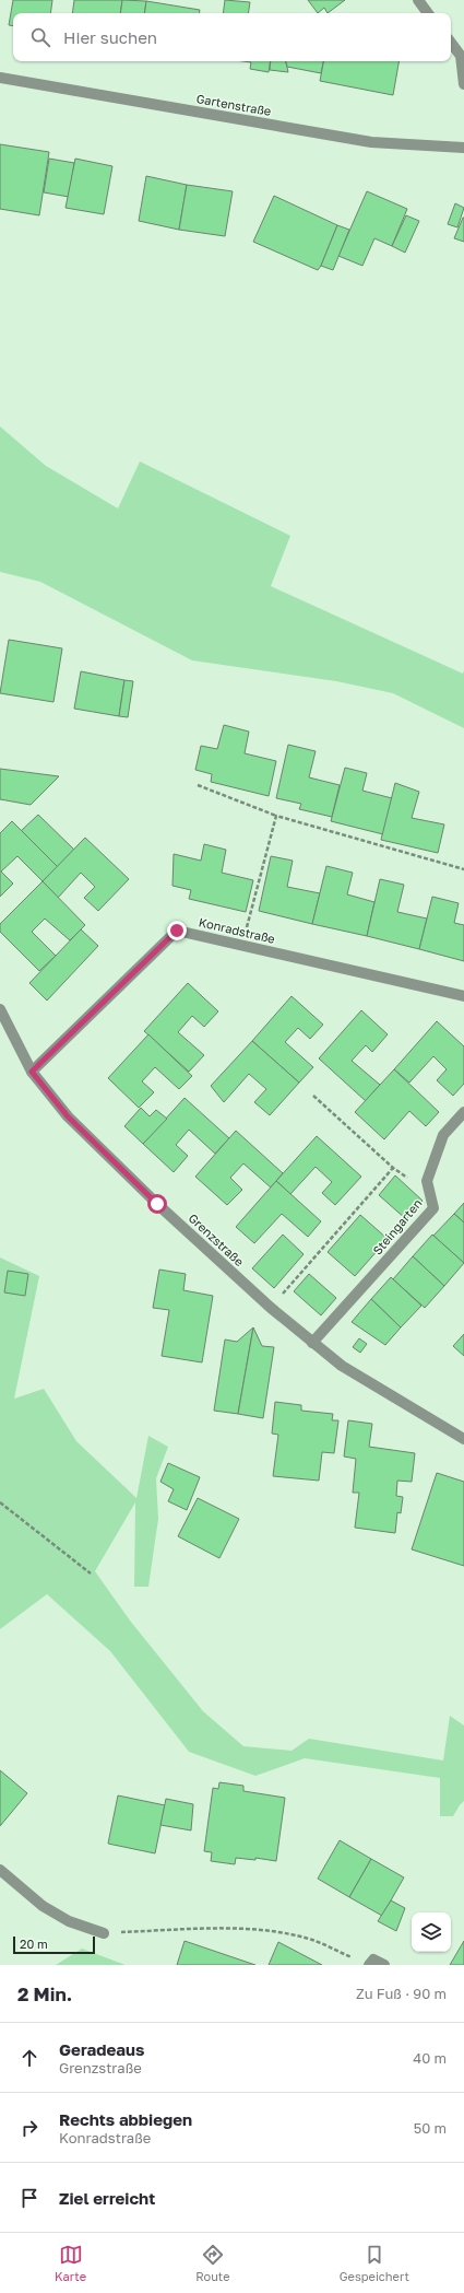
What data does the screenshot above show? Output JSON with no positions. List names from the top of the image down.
{
  "streets": {
    "street": [
      "Gartenstraße",
      "Konradstraße",
      "Steingarten",
      "Grenzstraße"
    ]
  },
  "crossings": [
    ["Konradstraße", "Grenzstraße"],
    ["Steingarten", "Grenzstraße"]
  ],
  "scale_bar": "20 m",
  "page": {
    "search": "Hier suchen",
    "scale": "20 m",
    "heading": ["2 Min.", "Zu Fuß · 90 m"],
    "list": [
      ["Geradeaus", "Grenzstraße", "40 m"],
      ["Rechts abbiegen", "Konradstraße", "50 m"],
      "Ziel erreicht"
    ],
    "nav": ["Karte", "Route", "Gespeichert"]
  }
}
